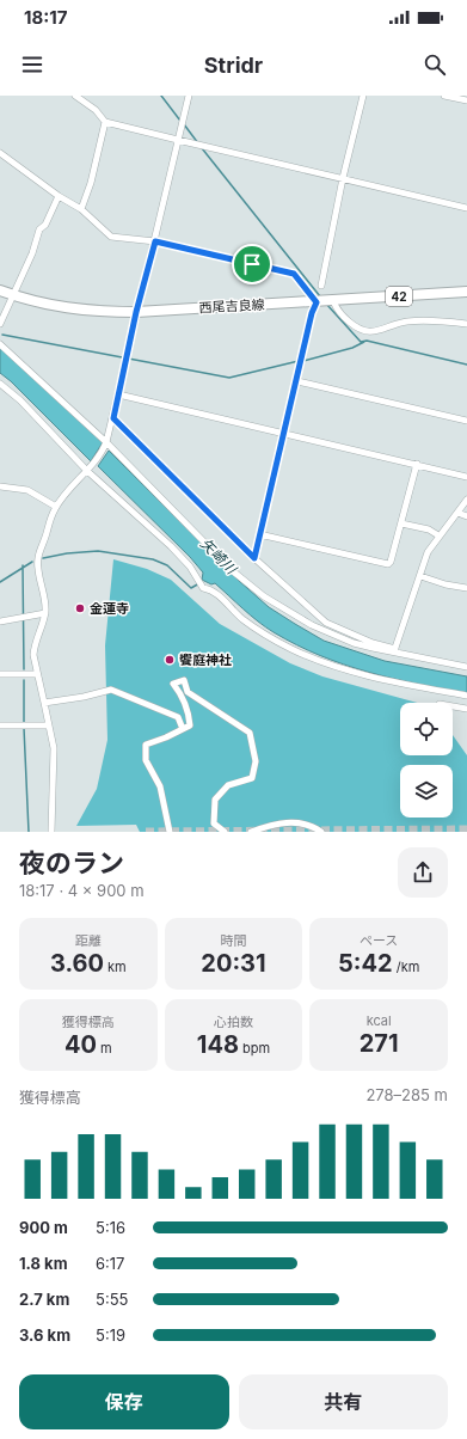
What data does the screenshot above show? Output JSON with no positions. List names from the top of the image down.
{
  "streets": {
    "main road": ["42", "西尾吉良線"]
  },
  "water": ["矢崎川"],
  "places": ["金蓮寺", "饗庭神社"],
  "page": {
    "status": "18:17",
    "header": "Stridr",
    "heading": ["夜のラン", "18:17 · 4 × 900 m"],
    "stats": [
      ["距離", "3.60 km"],
      ["時間", "20:31"],
      ["ペース", "5:42 /km"],
      ["獲得標高", "40 m"],
      ["心拍数", "148 bpm"],
      ["kcal", "271"]
    ],
    "chart": ["獲得標高", "278–285 m"],
    "list": [
      {
        "name": "900 m",
        "note": "5:16"
      },
      {
        "name": "1.8 km",
        "note": "6:17"
      },
      {
        "name": "2.7 km",
        "note": "5:55"
      },
      {
        "name": "3.6 km",
        "note": "5:19"
      }
    ],
    "buttons": ["保存", "共有"]
  }
}
